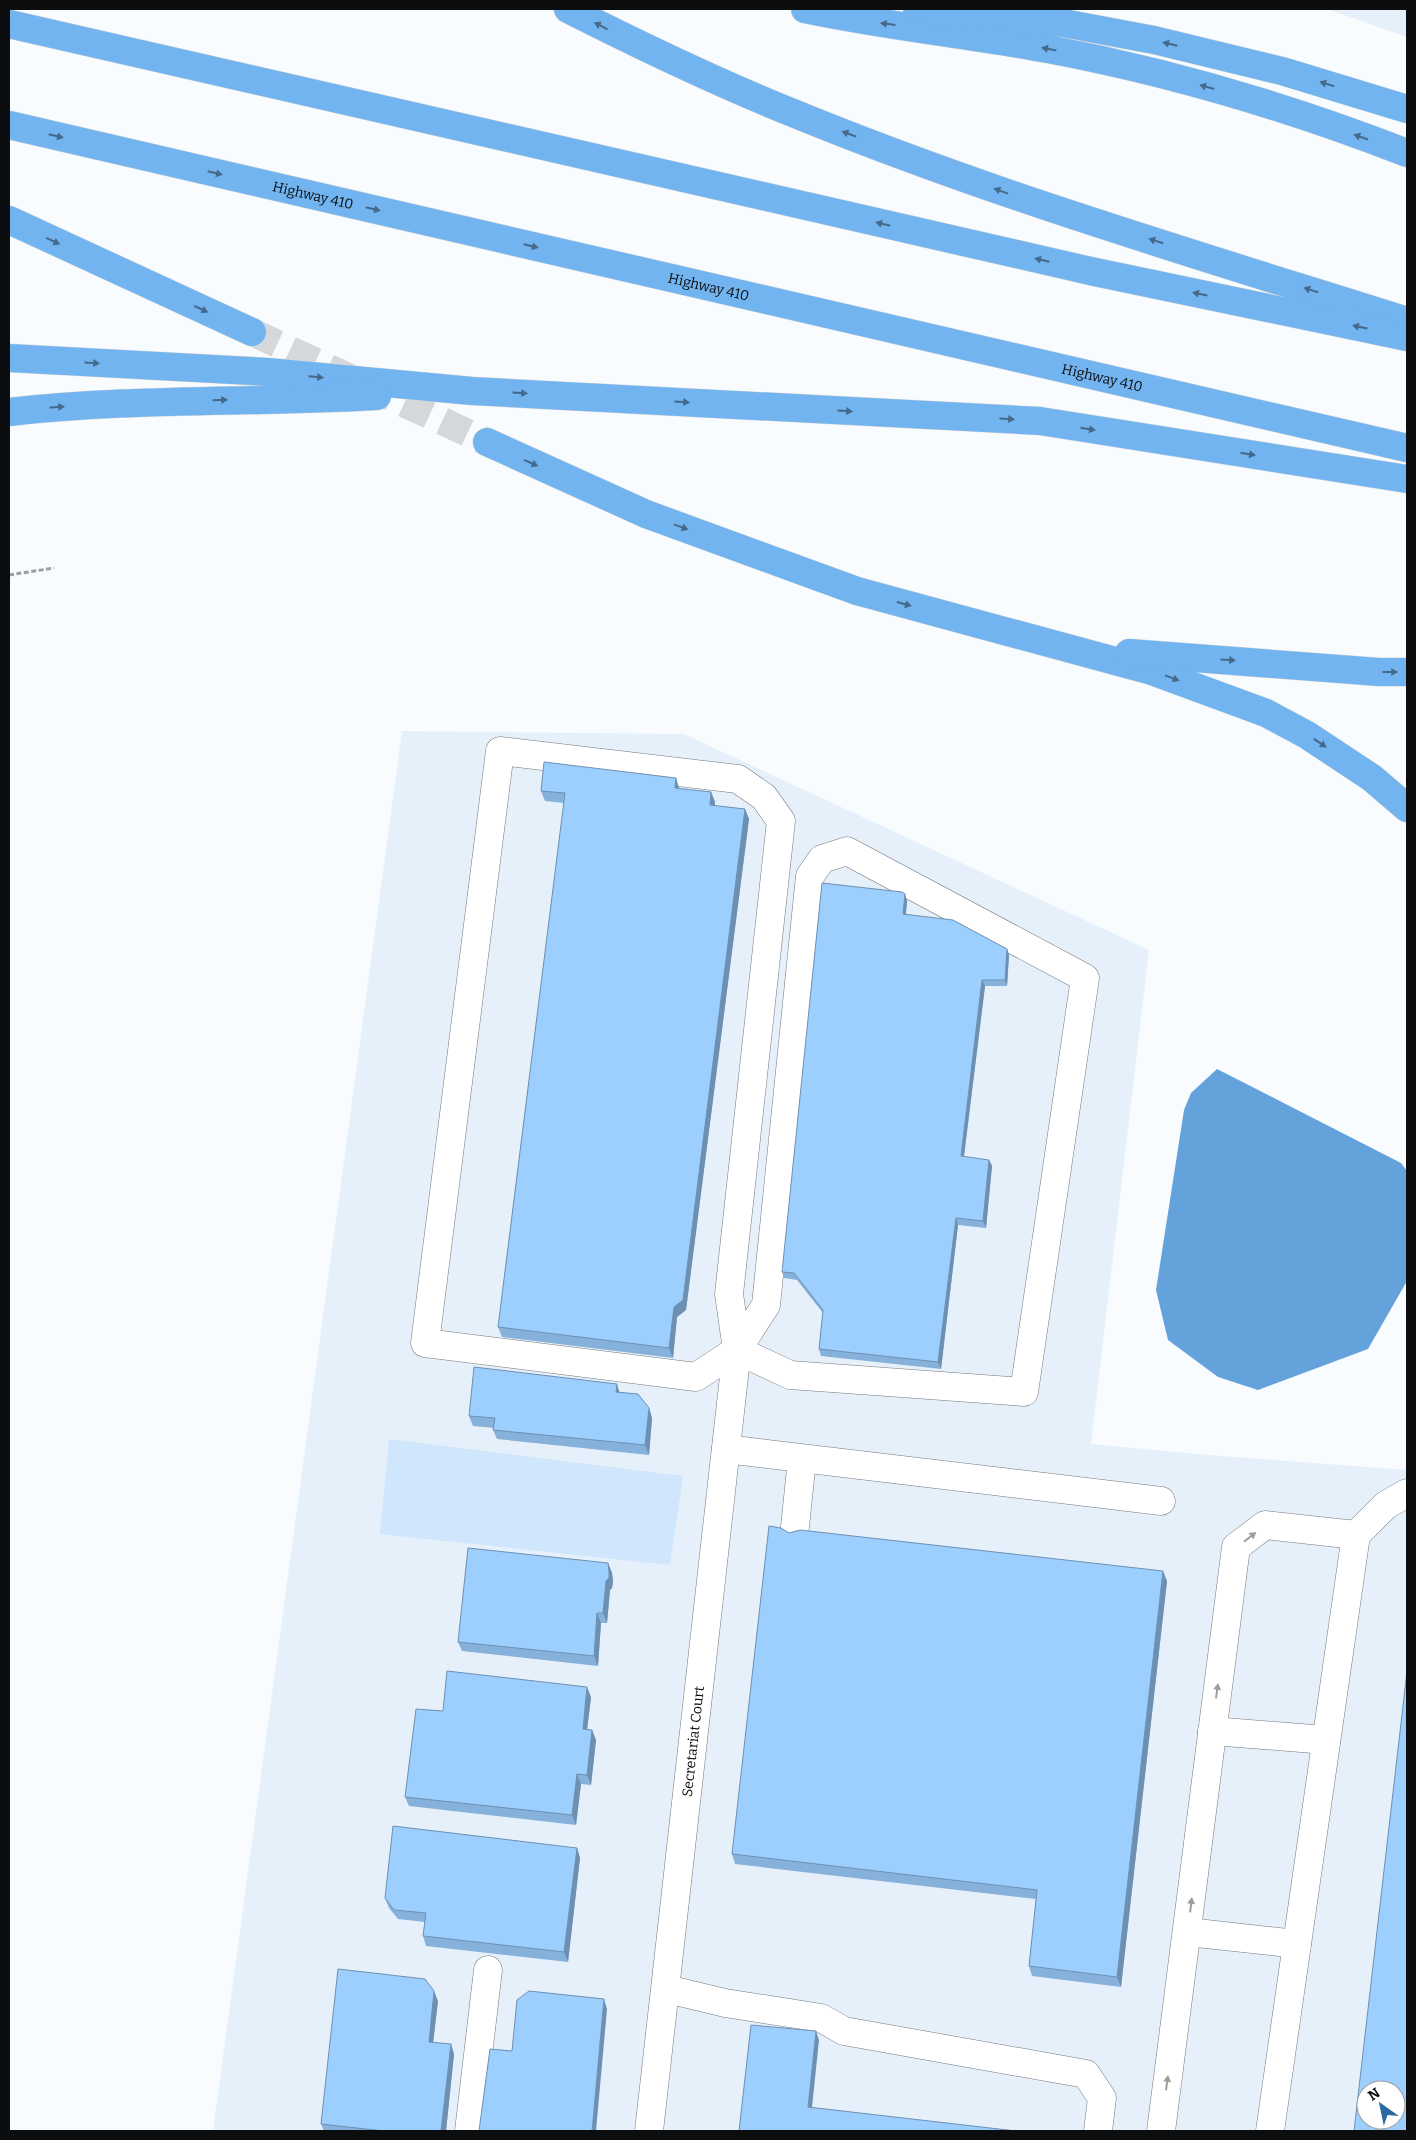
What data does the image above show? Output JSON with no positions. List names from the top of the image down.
{
  "streets": {
    "highway": ["Highway 410"],
    "street": ["Secretariat Court"]
  },
  "north": "top left"
}
